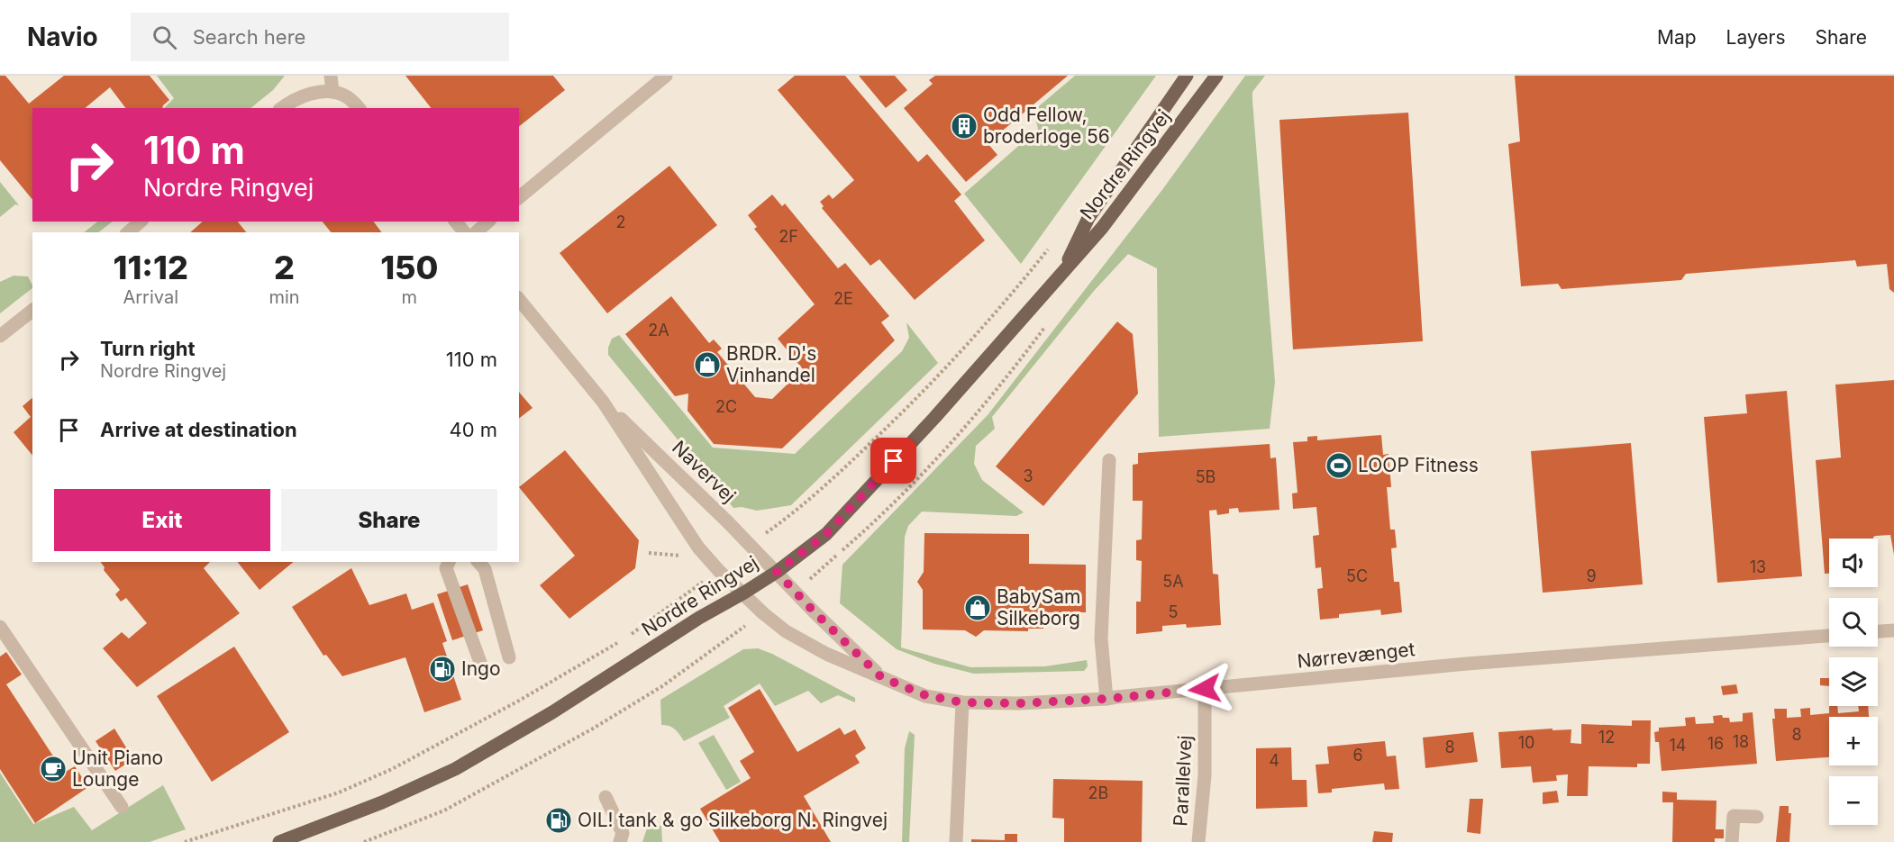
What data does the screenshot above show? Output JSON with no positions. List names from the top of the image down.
{
  "streets": {
    "main road": ["Nordre Ringvej"],
    "street": ["Navervej", "Nørrevænget", "Parallelvej"]
  },
  "crossings": [
    ["Nordre Ringvej", "Navervej"],
    ["Nordre Ringvej", "Nørrevænget"],
    ["Navervej", "Nørrevænget"],
    ["Nørrevænget", "Parallelvej"]
  ],
  "places": {
    "building": ["Odd Fellow, broderloge 56"],
    "shop": ["BRDR. D's Vinhandel", "BabySam Silkeborg"],
    "sports": ["LOOP Fitness"],
    "fuel station": ["Ingo", "OIL! tank & go Silkeborg N. Ringvej"],
    "cafe": ["Unit Piano Lounge"]
  },
  "house_numbers": [
    "2",
    "2F",
    "2E",
    "2A",
    "2C",
    "3",
    "5B",
    "13",
    "5C",
    "9",
    "5A",
    "5",
    "8",
    "12",
    "18",
    "10",
    "16",
    "14",
    "8",
    "6",
    "4",
    "2B"
  ],
  "page": {
    "header": "Navio",
    "search": "Search here",
    "nav": ["Map", "Layers", "Share"],
    "turn": ["110 m", "Nordre Ringvej"],
    "eta": [
      "11:12",
      "Arrival",
      "2",
      "min",
      "150",
      "m"
    ],
    "list": [
      {
        "name": "Turn right",
        "note": "Nordre Ringvej",
        "value": "110 m"
      },
      {
        "name": "Arrive at destination",
        "value": "40 m"
      }
    ],
    "buttons": ["Exit", "Share"],
    "map_buttons": ["+", "−"]
  }
}
